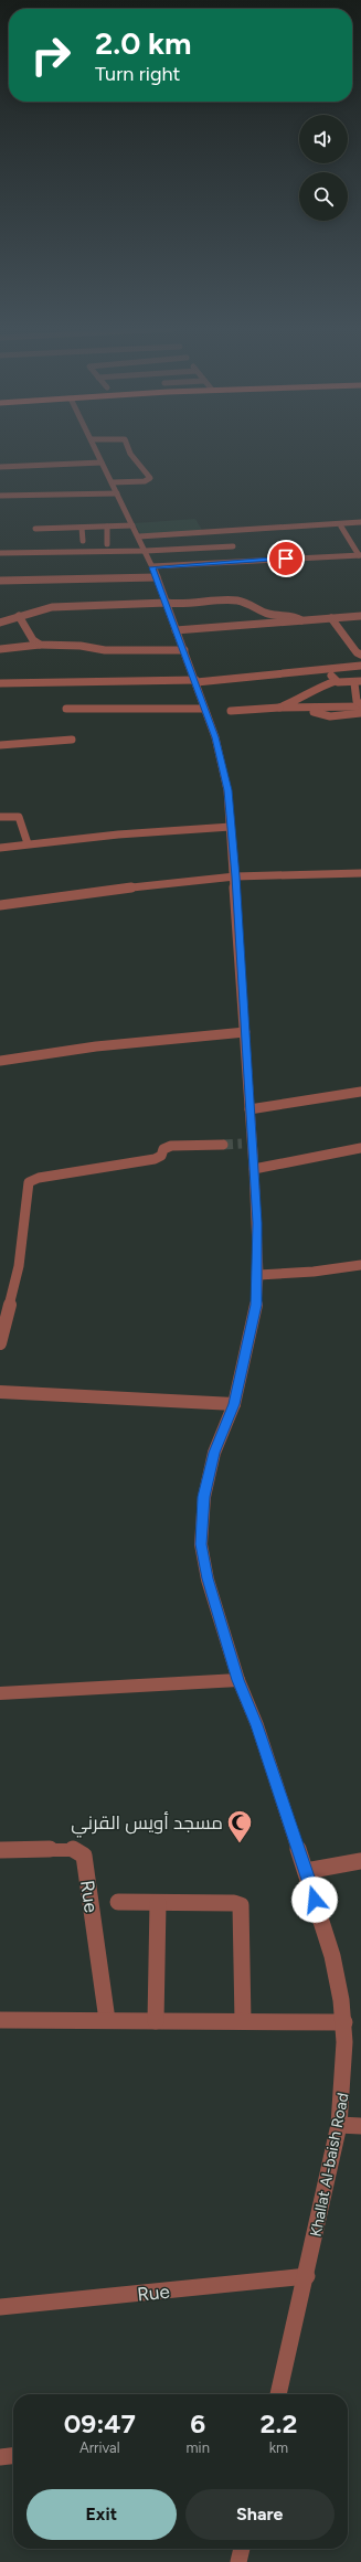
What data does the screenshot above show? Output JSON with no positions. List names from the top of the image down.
{
  "streets": {
    "street": ["Rue", "Khallat Al-baish Road"]
  },
  "crossings": [
    ["Rue", "Khallat Al-baish Road"]
  ],
  "places": {
    "mosque": ["مسجد أويس القرني"]
  },
  "page": {
    "turn": ["2.0 km", "Turn right"],
    "eta": [
      "09:47",
      "Arrival",
      "6",
      "min",
      "2.2",
      "km"
    ],
    "buttons": ["Exit", "Share"]
  }
}
